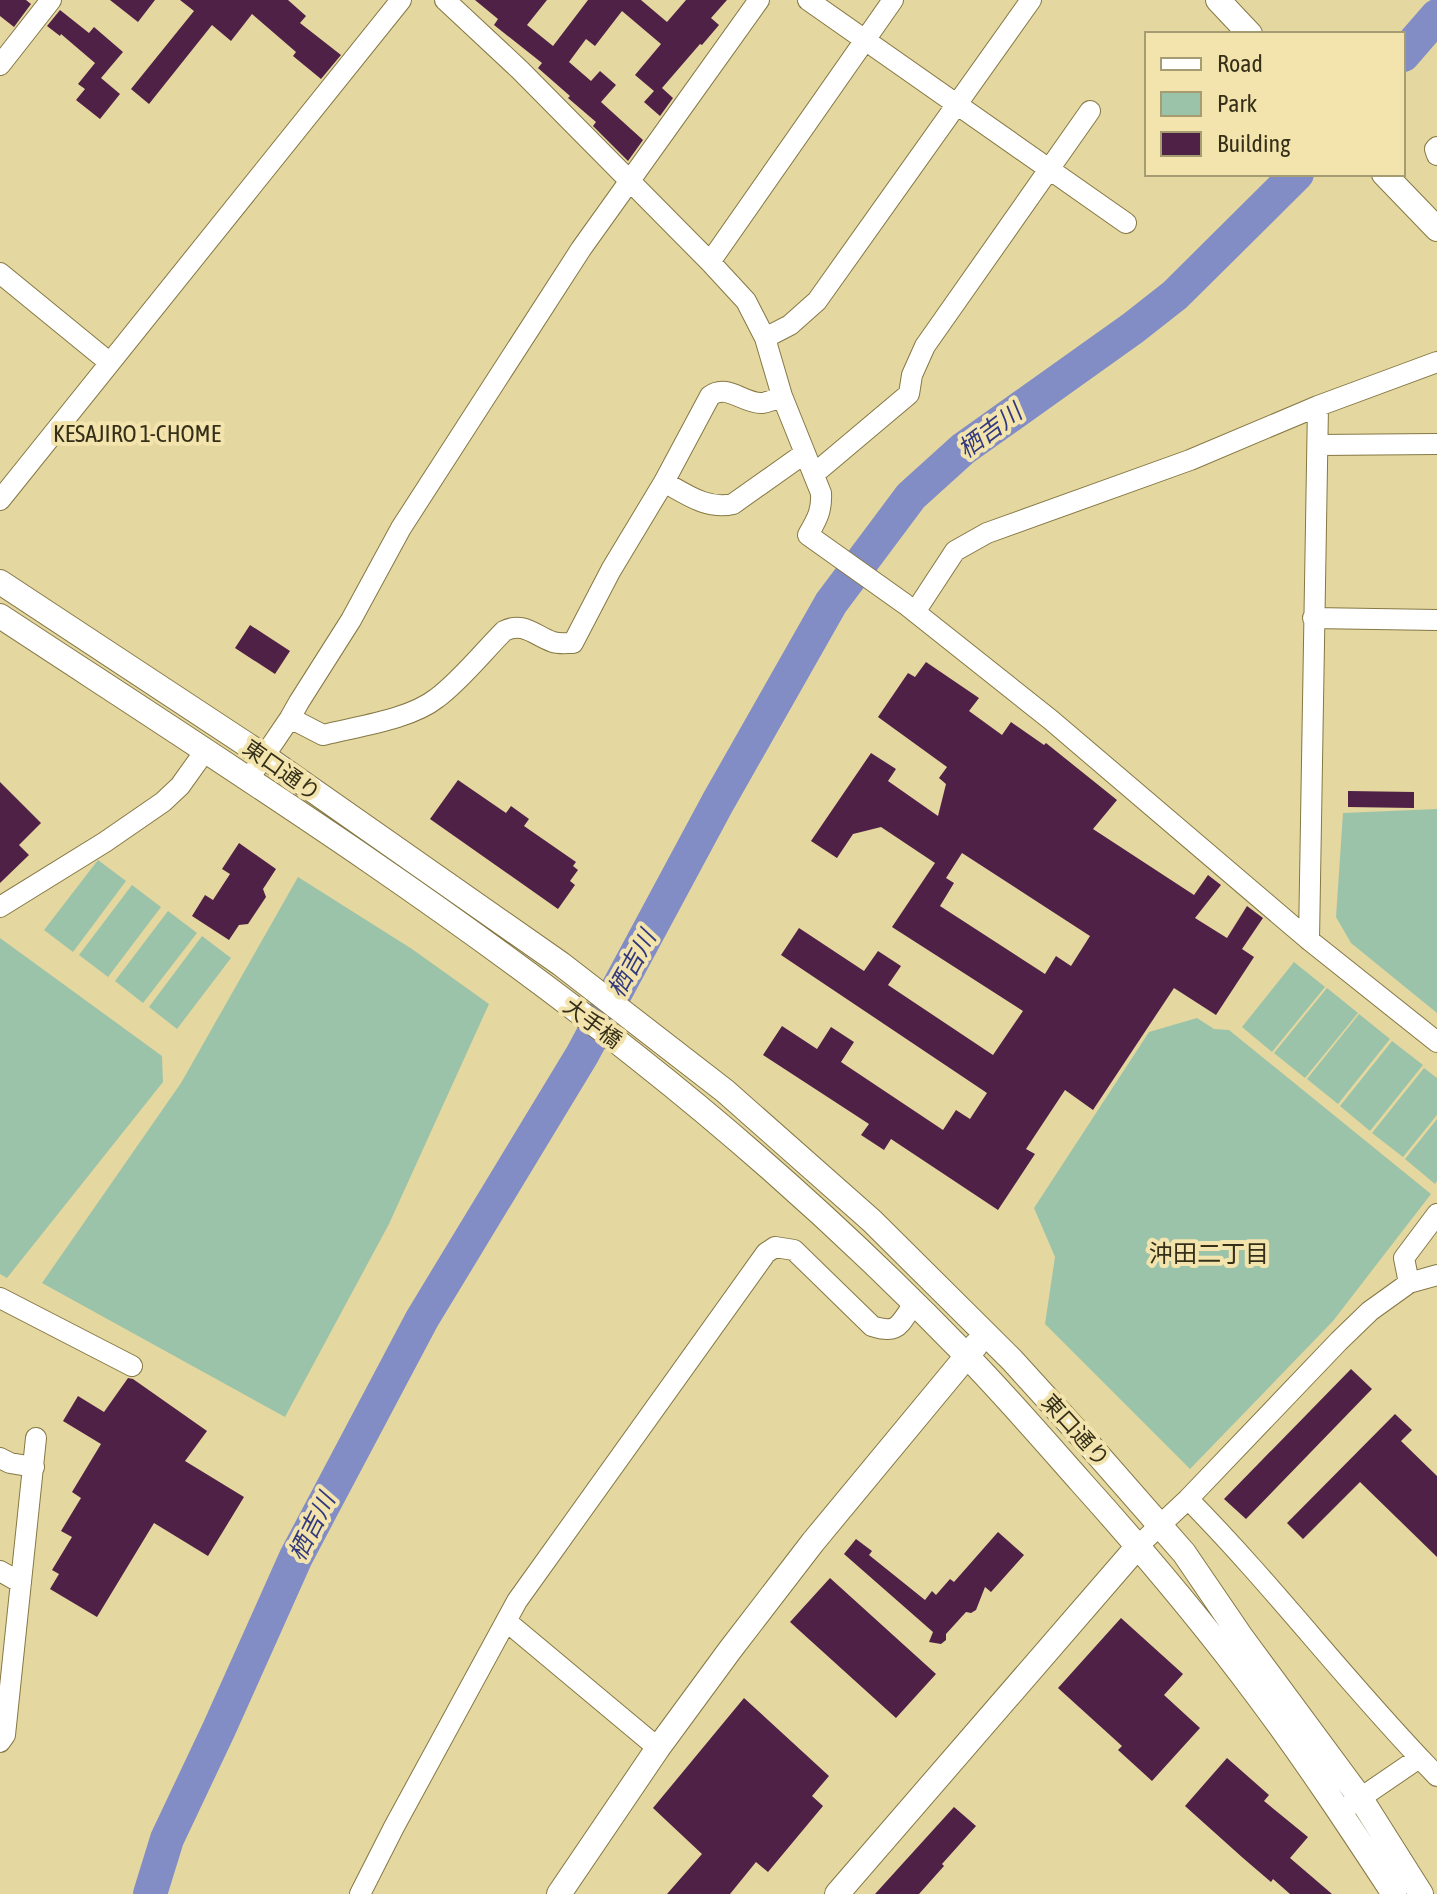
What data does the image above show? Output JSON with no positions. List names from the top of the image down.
{
  "streets": {
    "street": ["東口通り", "大手橋"]
  },
  "crossings": [
    ["東口通り", "大手橋"]
  ],
  "districts": ["KESAJIRO 1-CHOME", "沖田二丁目"],
  "water": ["栖吉川"],
  "legend": ["Road", "Park", "Building"]
}
